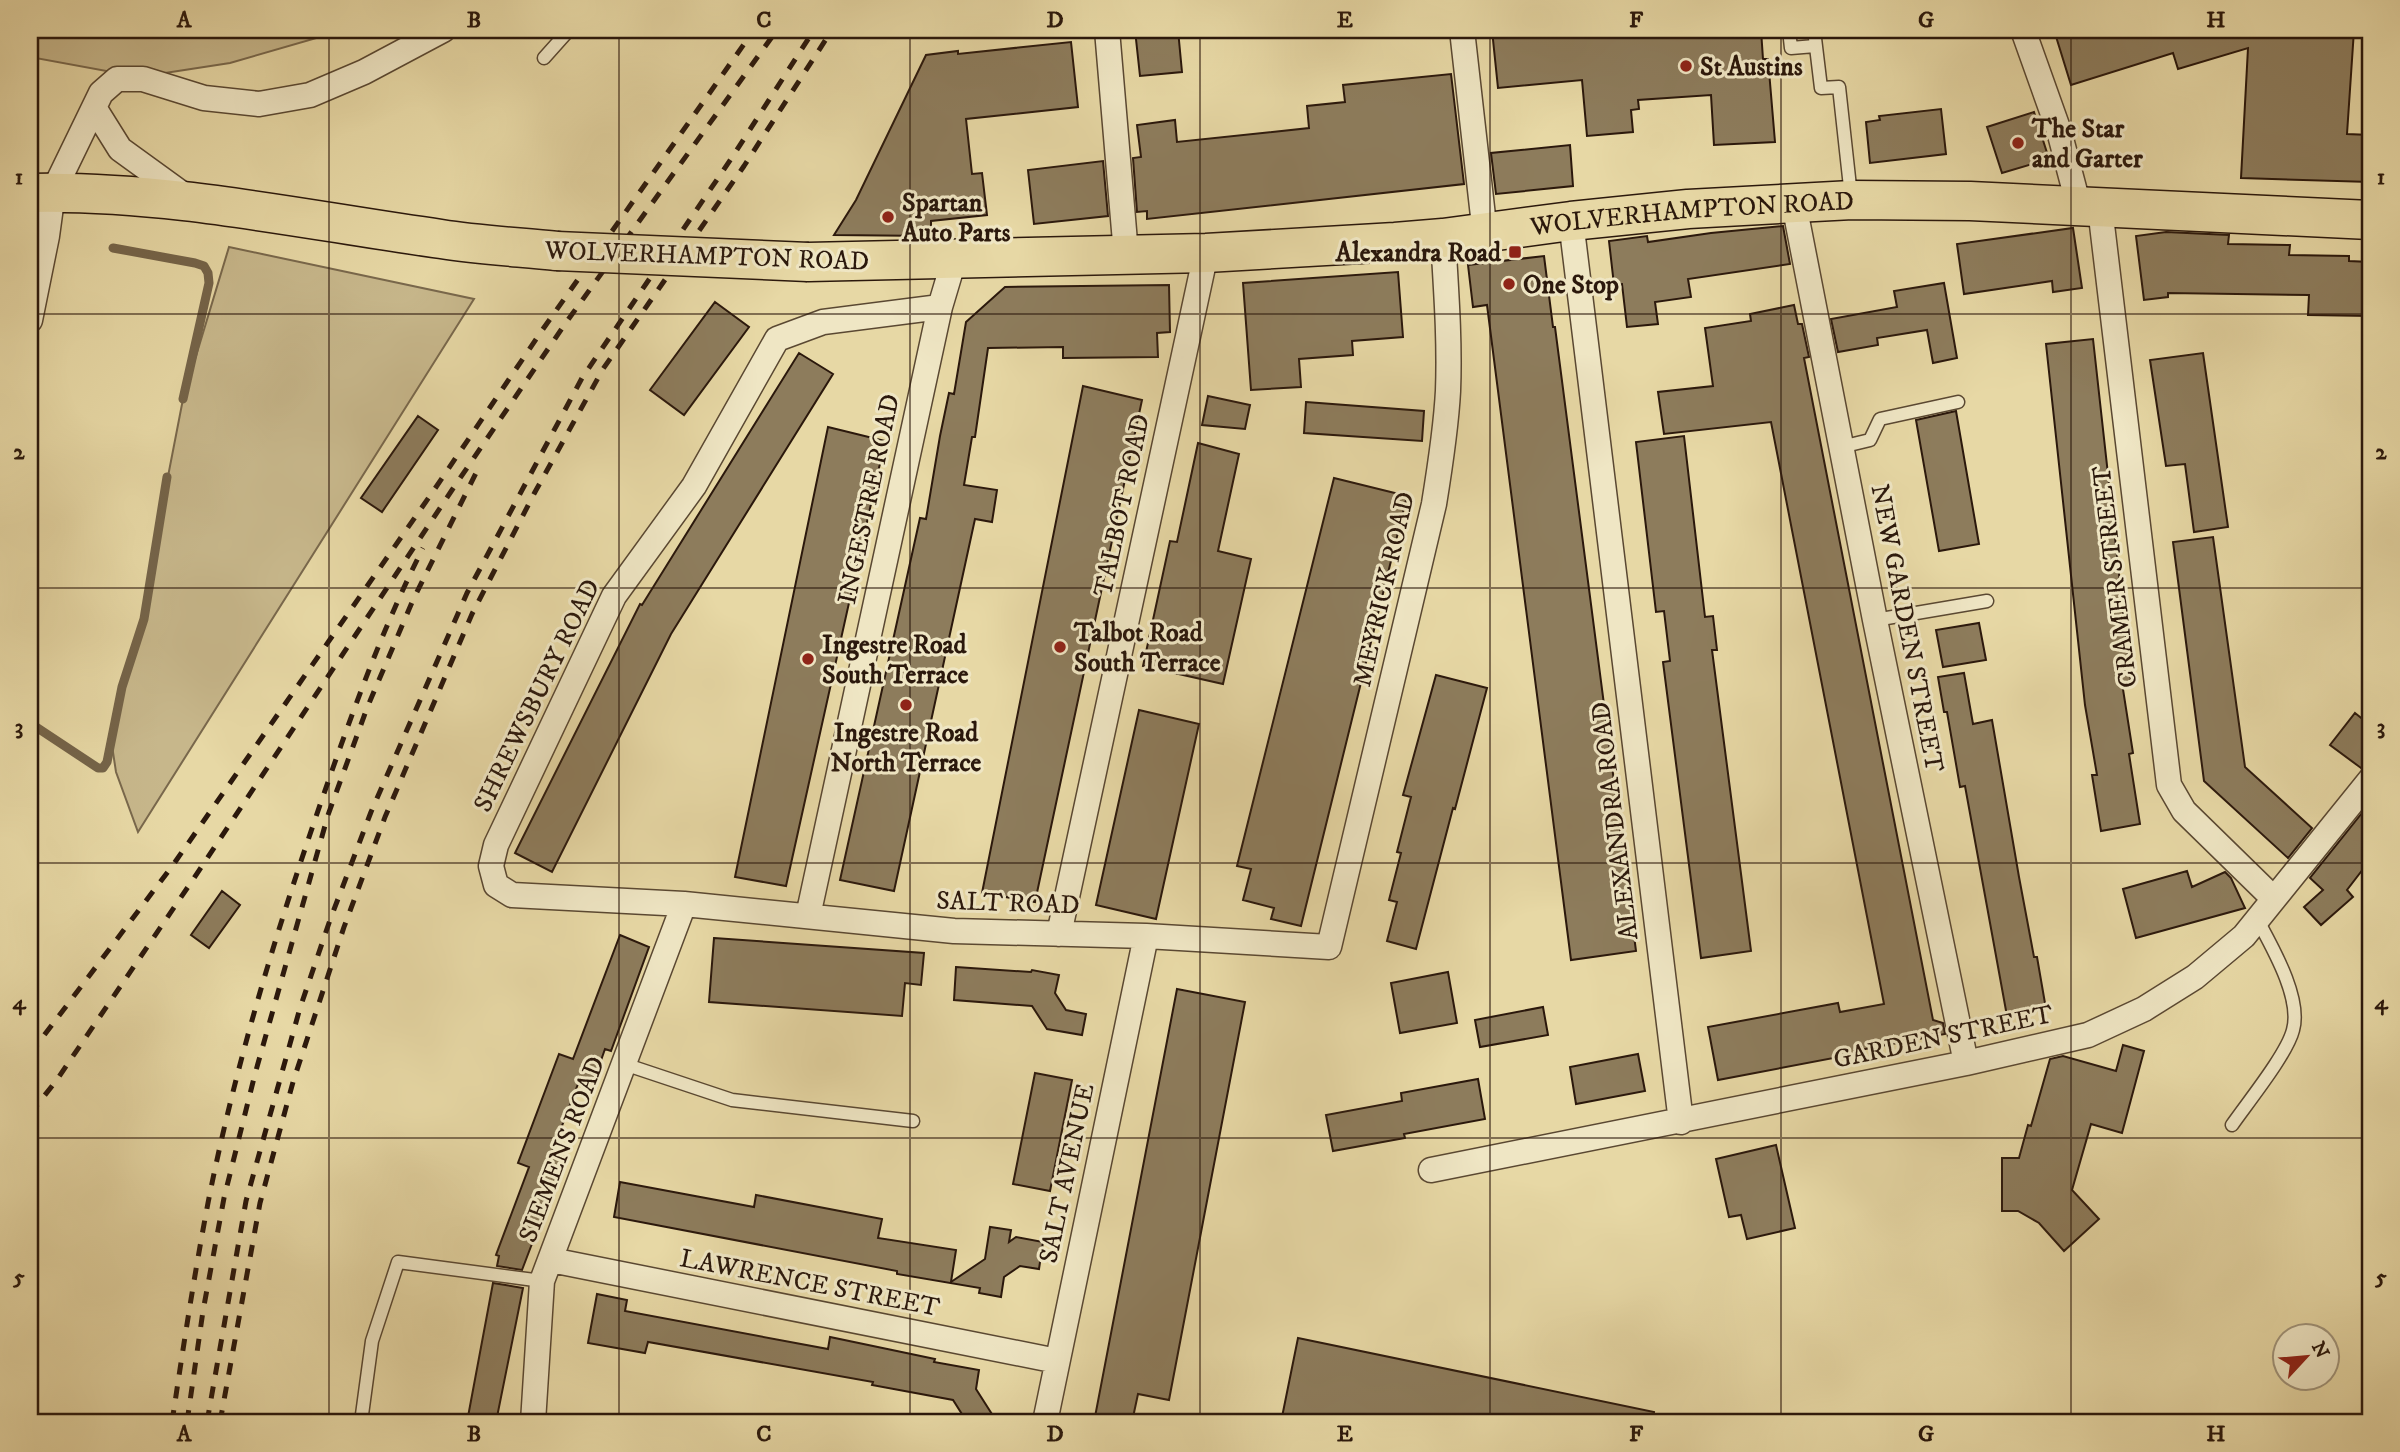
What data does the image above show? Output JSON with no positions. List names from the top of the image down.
{
  "streets": {
    "highway": ["WOLVERHAMPTON ROAD"],
    "street": [
      "INGESTRE ROAD",
      "TALBOT ROAD",
      "CRAMER STREET",
      "MEYRICK ROAD",
      "NEW GARDEN STREET",
      "SHREWSBURY ROAD",
      "ALEXANDRA ROAD",
      "SALT ROAD",
      "GARDEN STREET",
      "SIEMENS ROAD",
      "SALT AVENUE",
      "LAWRENCE STREET"
    ]
  },
  "crossings": [
    ["WOLVERHAMPTON ROAD", "INGESTRE ROAD"],
    ["WOLVERHAMPTON ROAD", "TALBOT ROAD"],
    ["WOLVERHAMPTON ROAD", "CRAMER STREET"],
    ["WOLVERHAMPTON ROAD", "MEYRICK ROAD"],
    ["WOLVERHAMPTON ROAD", "NEW GARDEN STREET"],
    ["WOLVERHAMPTON ROAD", "ALEXANDRA ROAD"],
    ["INGESTRE ROAD", "SHREWSBURY ROAD"],
    ["INGESTRE ROAD", "SALT ROAD"],
    ["TALBOT ROAD", "SALT ROAD"],
    ["CRAMER STREET", "GARDEN STREET"],
    ["MEYRICK ROAD", "SALT ROAD"],
    ["NEW GARDEN STREET", "GARDEN STREET"],
    ["SHREWSBURY ROAD", "SALT ROAD"],
    ["SHREWSBURY ROAD", "SIEMENS ROAD"],
    ["ALEXANDRA ROAD", "GARDEN STREET"],
    ["SALT ROAD", "SIEMENS ROAD"],
    ["SALT ROAD", "SALT AVENUE"],
    ["SIEMENS ROAD", "LAWRENCE STREET"],
    ["SALT AVENUE", "LAWRENCE STREET"]
  ],
  "places": {
    "other": [
      "St Austins",
      "The Star and Garter",
      "Spartan Auto Parts",
      "One Stop",
      "Talbot Road South Terrace",
      "Ingestre Road South Terrace",
      "Ingestre Road North Terrace"
    ],
    "transit": ["Alexandra Road"]
  },
  "north": "top right",
  "grid": {
    "columns": [
      "A",
      "B",
      "C",
      "D",
      "E",
      "F",
      "G",
      "H"
    ],
    "rows": [
      "1",
      "2",
      "3",
      "4",
      "5"
    ]
  }
}
